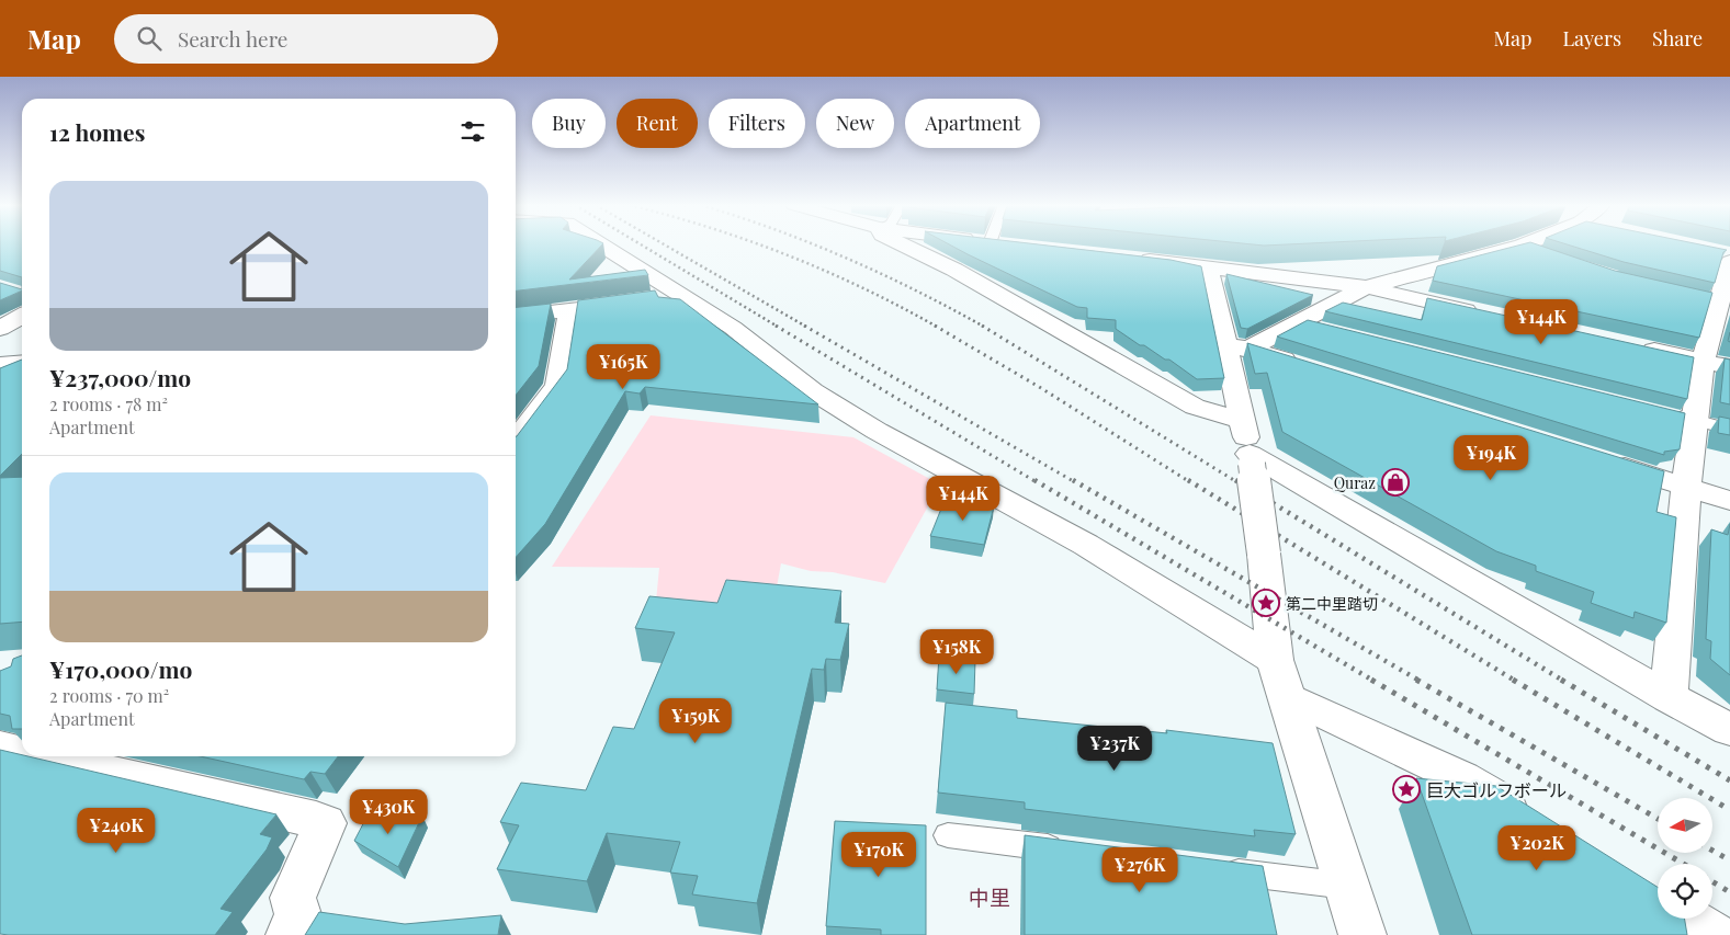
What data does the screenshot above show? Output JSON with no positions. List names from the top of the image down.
{
  "districts": ["中里"],
  "places": {
    "shop": ["Quraz"],
    "place": ["第二中里踏切", "巨大ゴルフボール"]
  },
  "north": "left",
  "page": {
    "header": "Map",
    "search": "Search here",
    "nav": ["Map", "Layers", "Share"],
    "chip": [
      "Buy",
      "Rent",
      "Filters",
      "New",
      "Apartment"
    ],
    "heading": "12 homes",
    "list": [
      {
        "name": "¥237,000/mo",
        "note": "2 rooms · 78 m² · Apartment"
      },
      {
        "name": "¥170,000/mo",
        "note": "2 rooms · 70 m² · Apartment"
      }
    ],
    "price": [
      "¥144K",
      "¥165K",
      "¥194K",
      "¥144K",
      "¥158K",
      "¥159K",
      "¥237K",
      "¥430K",
      "¥240K",
      "¥202K",
      "¥170K",
      "¥276K"
    ]
  }
}
